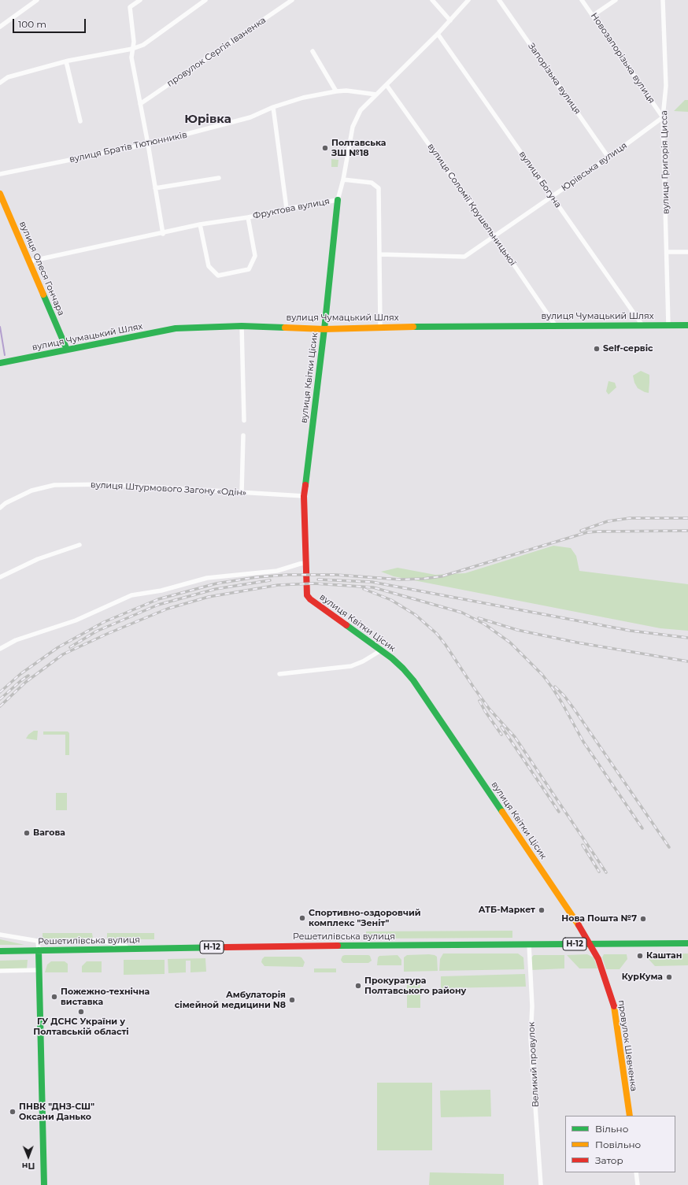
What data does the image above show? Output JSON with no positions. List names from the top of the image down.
{
  "streets": {
    "main road": [
      "вулиця Олеся Гончара",
      "вулиця Чумацький Шлях",
      "вулиця Квітки Цісик",
      "Решетилівська вулиця",
      "Н-12",
      "провулок Шевченка"
    ],
    "street": [
      "провулок Сергія Іваненка",
      "Новозапорізька вулиця",
      "Запорізька вулиця",
      "вулиця Братів Тютюнників",
      "вулиця Григорія Цисса",
      "Юрівська вулиця",
      "вулиця Богуна",
      "вулиця Соломії Крушельницької",
      "Фруктова вулиця",
      "вулиця Штурмового Загону «Одін»",
      "Великий провулок"
    ]
  },
  "crossings": [
    ["Новозапорізька вулиця", "вулиця Григорія Цисса"],
    ["Новозапорізька вулиця", "Юрівська вулиця"],
    ["Запорізька вулиця", "Юрівська вулиця"],
    ["вулиця Братів Тютюнників", "Фруктова вулиця"],
    ["вулиця Григорія Цисса", "Юрівська вулиця"],
    ["вулиця Григорія Цисса", "вулиця Чумацький Шлях"],
    ["Юрівська вулиця", "вулиця Богуна"],
    ["Юрівська вулиця", "вулиця Соломії Крушельницької"],
    ["вулиця Богуна", "Фруктова вулиця"],
    ["вулиця Богуна", "вулиця Чумацький Шлях"],
    ["вулиця Соломії Крушельницької", "Фруктова вулиця"],
    ["вулиця Соломії Крушельницької", "вулиця Чумацький Шлях"],
    ["Фруктова вулиця", "вулиця Олеся Гончара"],
    ["Фруктова вулиця", "вулиця Квітки Цісик"],
    ["вулиця Олеся Гончара", "вулиця Чумацький Шлях"],
    ["вулиця Чумацький Шлях", "вулиця Квітки Цісик"],
    ["вулиця Квітки Цісик", "вулиця Штурмового Загону «Одін»"],
    ["вулиця Квітки Цісик", "Решетилівська вулиця"],
    ["вулиця Квітки Цісик", "провулок Шевченка"],
    ["Решетилівська вулиця", "провулок Шевченка"],
    ["Решетилівська вулиця", "Великий провулок"]
  ],
  "districts": ["Юрівка"],
  "places": [
    "Полтавська ЗШ №18",
    "Self-сервіс",
    "Вагова",
    "АТБ-Маркет",
    "Спортивно-оздоровчий комплекс \"Зеніт\"",
    "Нова Пошта №7",
    "Каштан",
    "КурКума",
    "Прокуратура Полтавського району",
    "Пожежно-технічна виставка",
    "Амбулаторія сімейной медицини N8",
    "ГУ ДСНС України у Полтавській області",
    "ПНВК \"ДНЗ-СШ\" Оксани Данько"
  ],
  "legend": ["Вільно", "Повільно", "Затор"],
  "scale_bar": "100 m",
  "north": "bottom"
}
